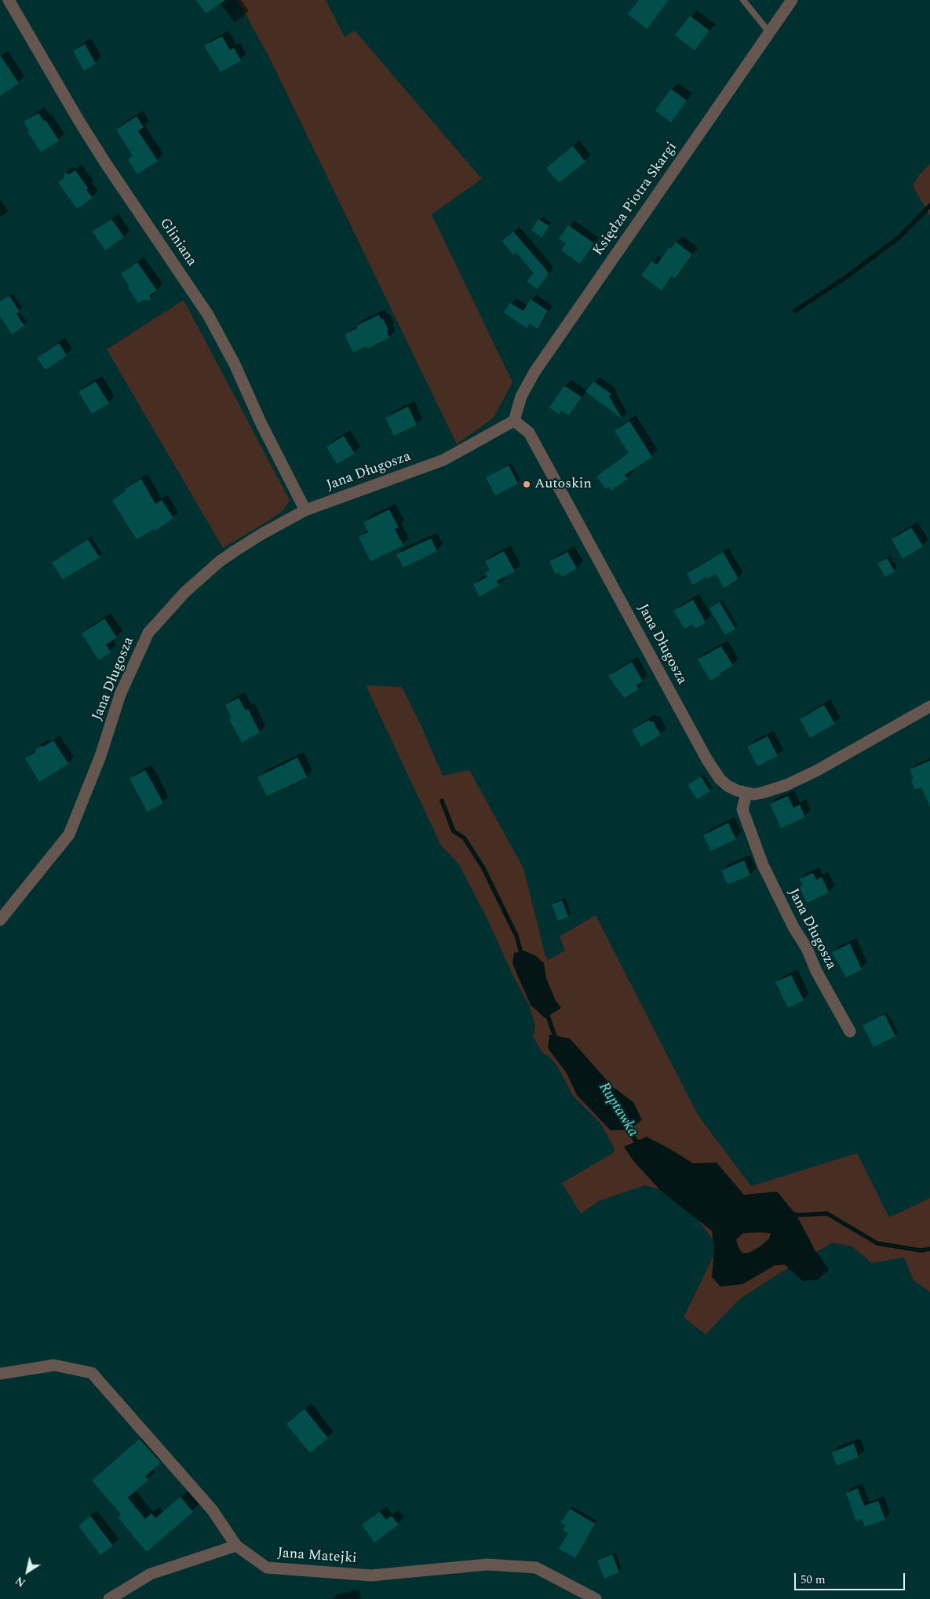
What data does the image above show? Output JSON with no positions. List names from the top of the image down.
{
  "streets": {
    "street": [
      "Księdza Piotra Skargi",
      "Gliniana",
      "Jana Długosza",
      "Jana Matejki"
    ]
  },
  "crossings": [
    ["Księdza Piotra Skargi", "Jana Długosza"],
    ["Gliniana", "Jana Długosza"]
  ],
  "water": ["Ruptawka"],
  "places": ["Autoskin"],
  "scale_bar": "50 m",
  "north": "bottom left"
}
